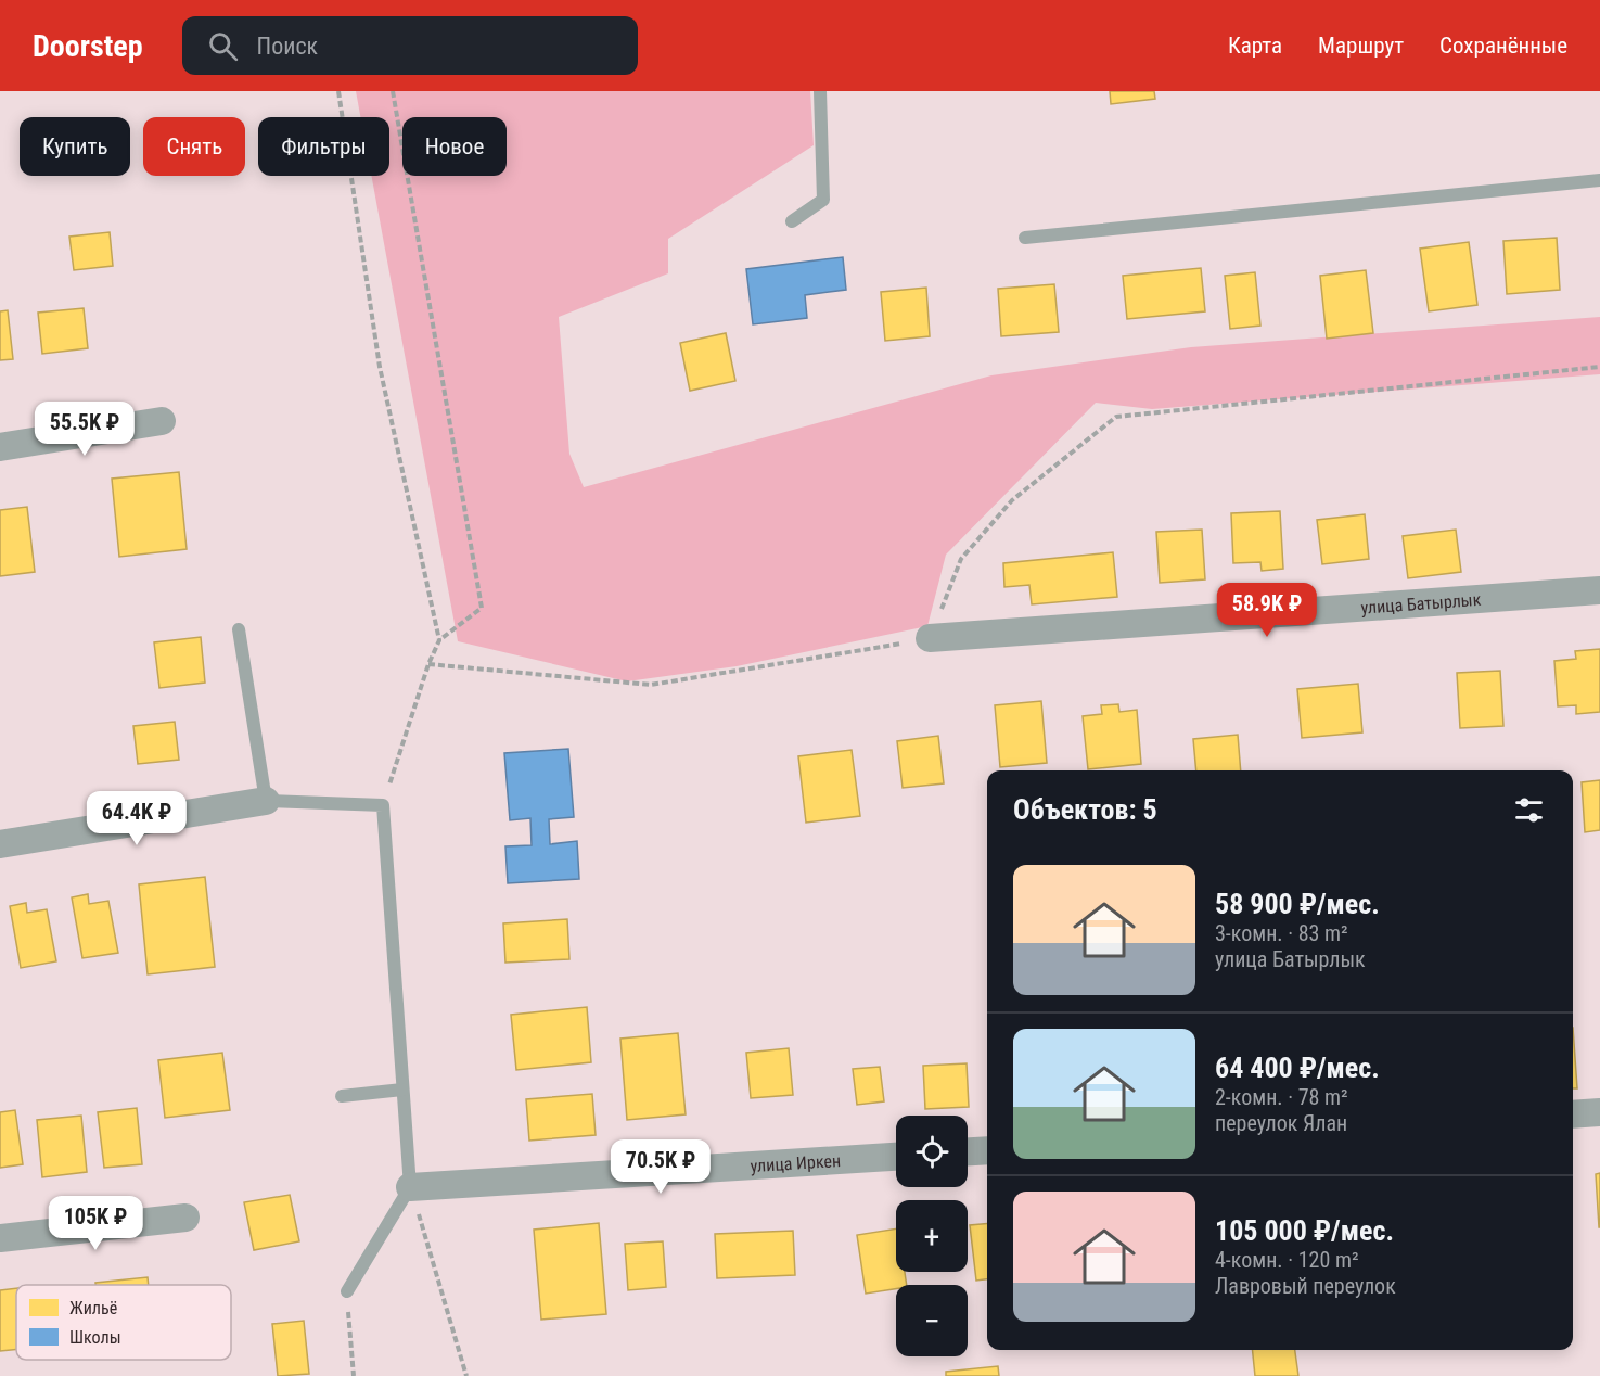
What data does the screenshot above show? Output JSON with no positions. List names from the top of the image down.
{
  "streets": {
    "street": ["улица Батырлык", "улица Иркен"]
  },
  "legend": ["Жильё", "Школы"],
  "page": {
    "header": "Doorstep",
    "search": "Поиск",
    "nav": ["Карта", "Маршрут", "Сохранённые"],
    "chip": [
      "Купить",
      "Снять",
      "Фильтры",
      "Новое"
    ],
    "price": [
      "55.5K ₽",
      "58.9K ₽",
      "64.4K ₽",
      "70.5K ₽",
      "105K ₽"
    ],
    "heading": "Объектов: 5",
    "list": [
      {
        "name": "58 900 ₽/мес.",
        "note": "3-комн. · 83 m² · улица Батырлык"
      },
      {
        "name": "64 400 ₽/мес.",
        "note": "2-комн. · 78 m² · переулок Ялан"
      },
      {
        "name": "105 000 ₽/мес.",
        "note": "4-комн. · 120 m² · Лавровый переулок"
      }
    ],
    "map_buttons": ["+", "−"]
  }
}
